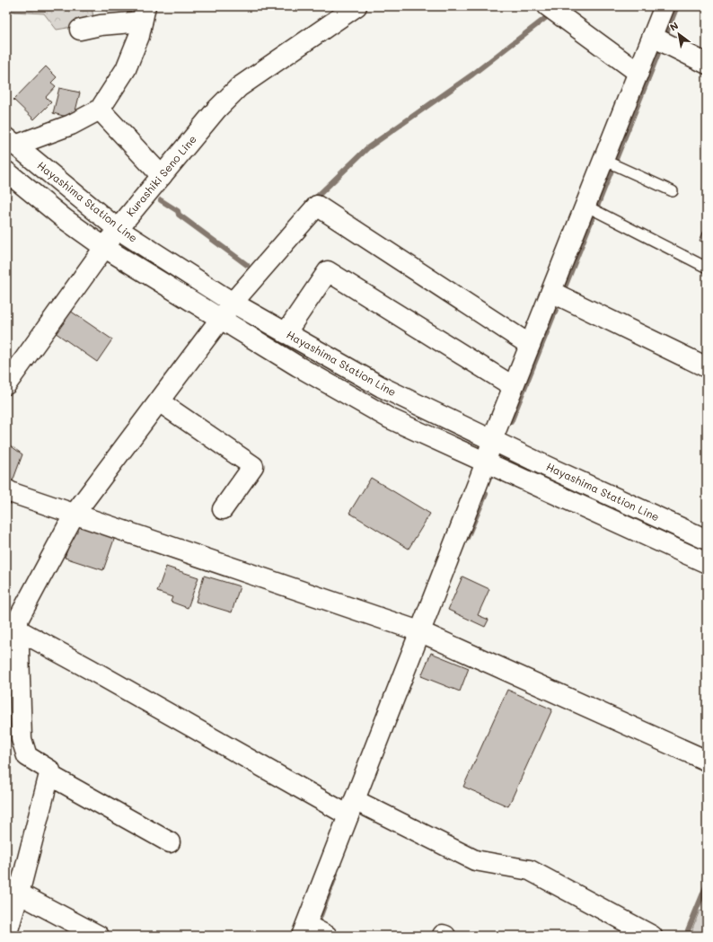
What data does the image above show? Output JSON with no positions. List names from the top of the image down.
{
  "streets": {
    "street": ["Kurashiki Seno Line", "Hayashima Station Line"]
  },
  "crossings": [
    ["Kurashiki Seno Line", "Hayashima Station Line"]
  ],
  "north": "top left"
}
